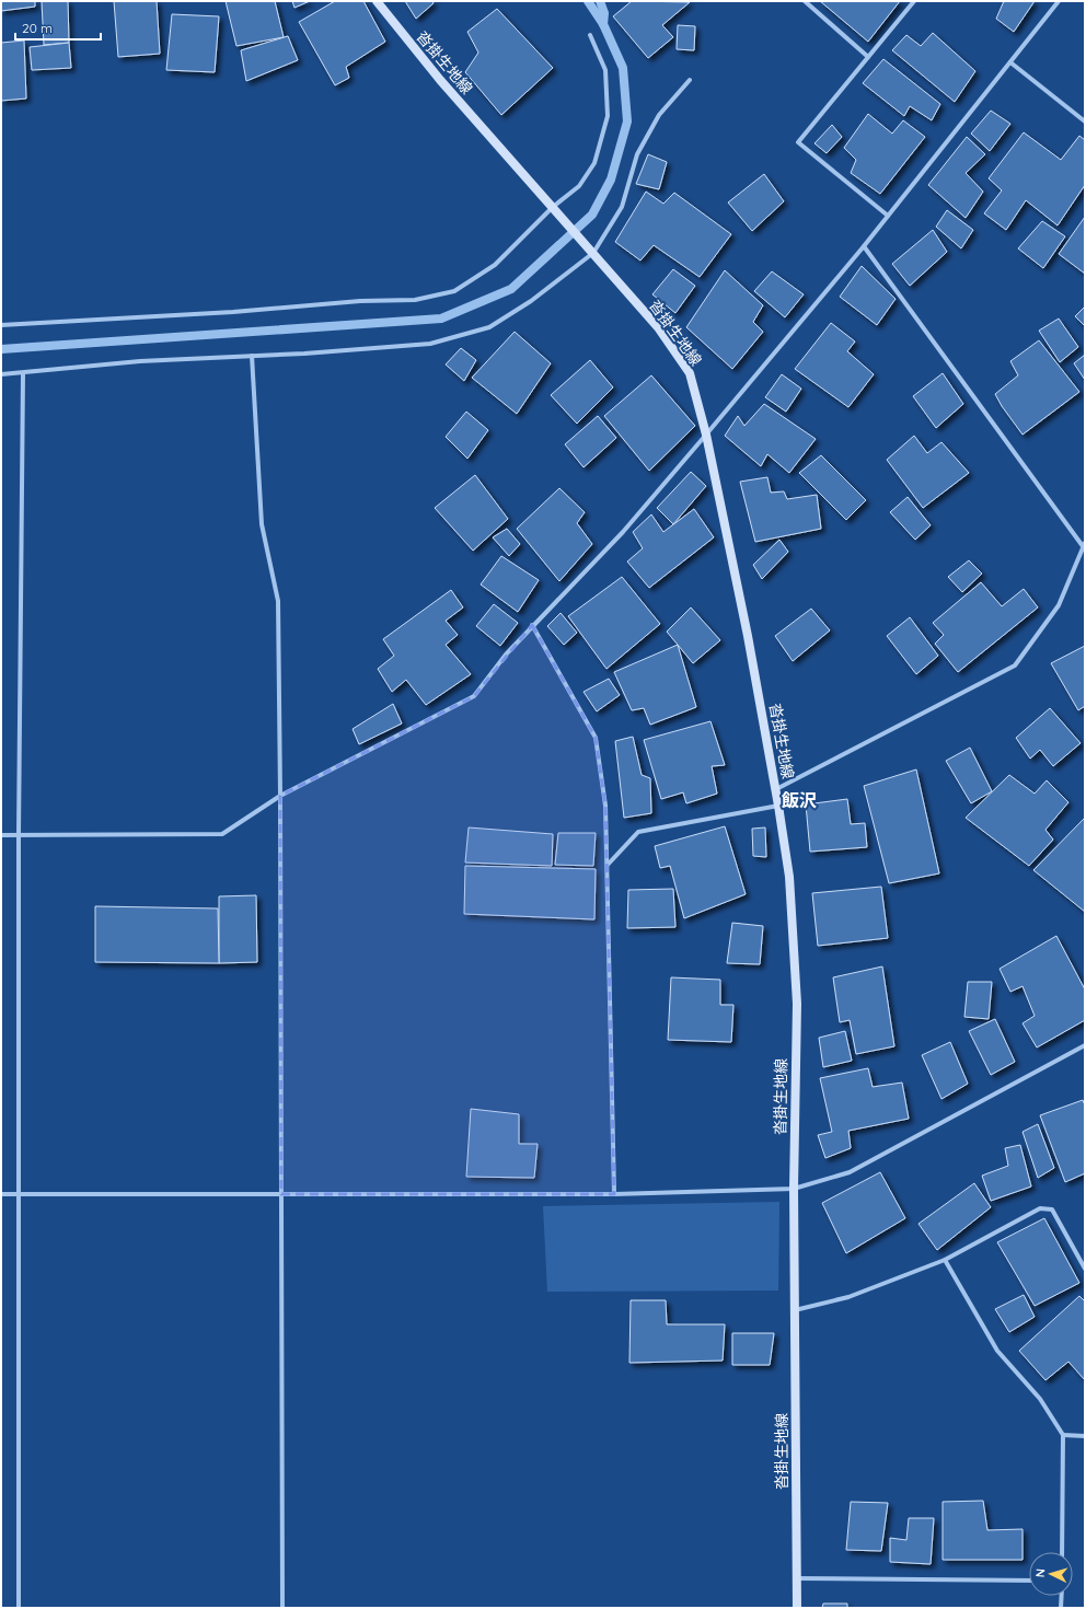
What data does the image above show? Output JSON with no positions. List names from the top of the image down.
{
  "streets": {
    "main road": ["沓掛生地線"]
  },
  "districts": ["飯沢"],
  "scale_bar": "20 m",
  "north": "left"
}
